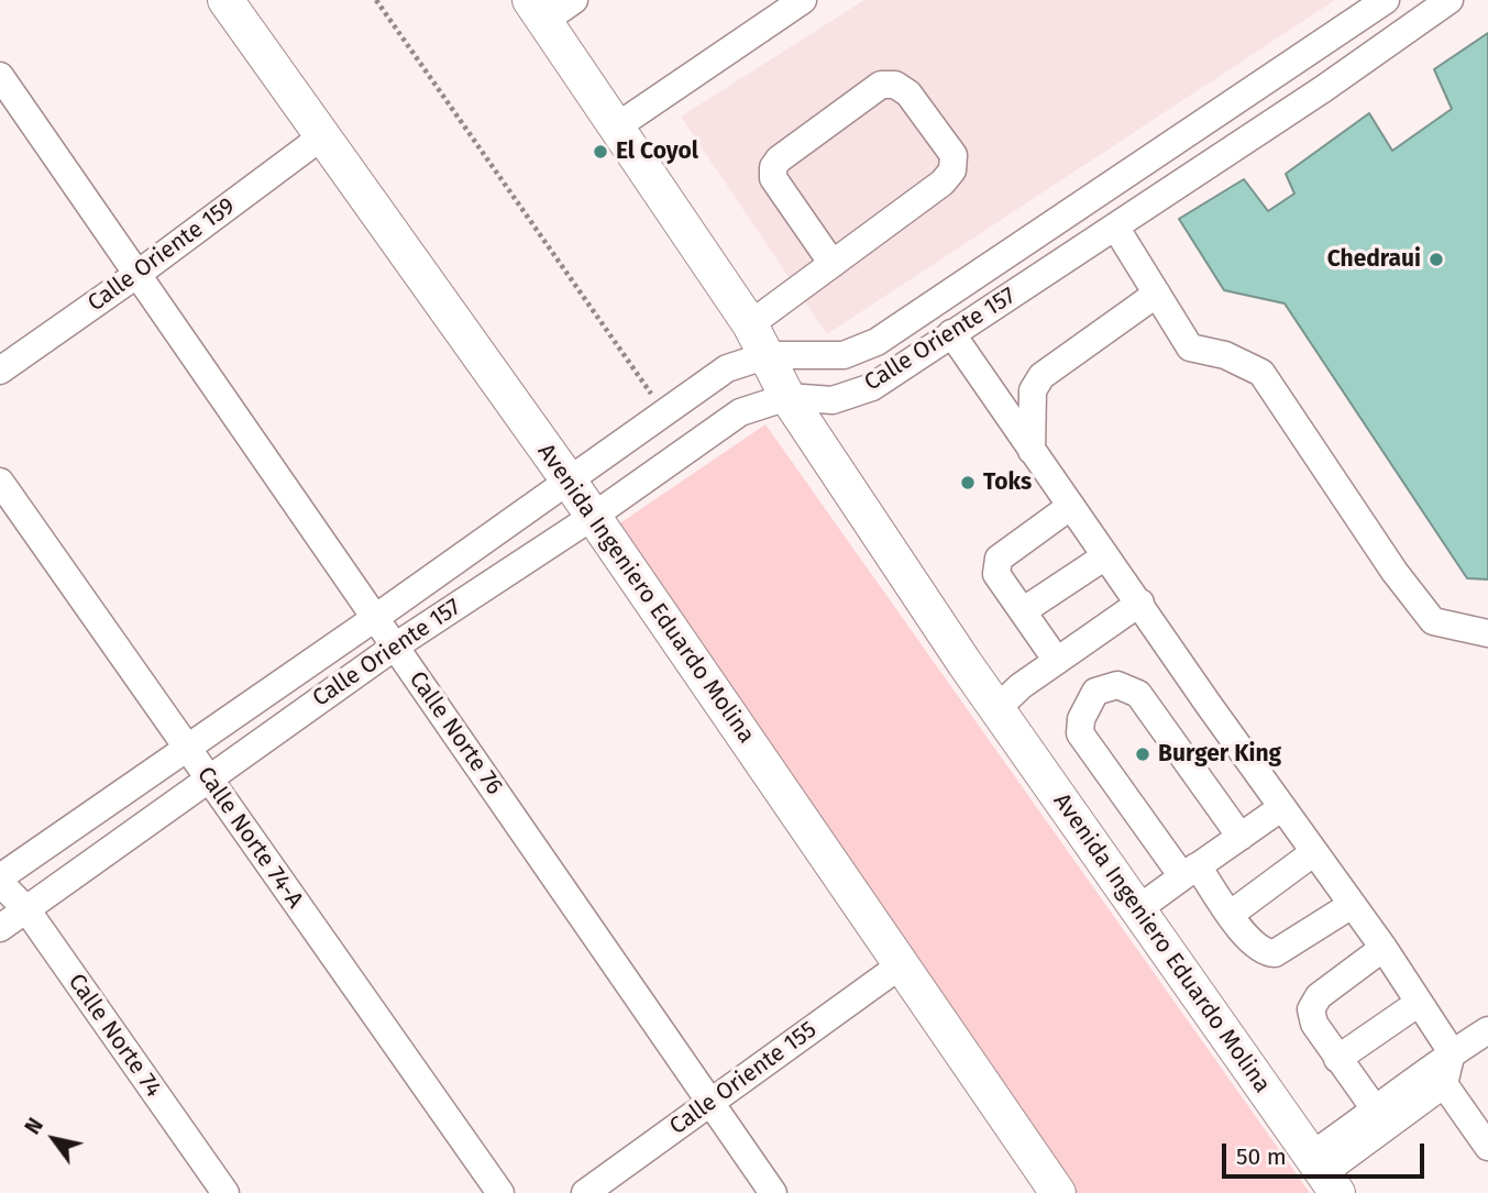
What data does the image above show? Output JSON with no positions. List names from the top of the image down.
{
  "streets": {
    "main road": ["Avenida Ingeniero Eduardo Molina"],
    "street": [
      "Calle Oriente 159",
      "Calle Oriente 157",
      "Calle Norte 76",
      "Calle Norte 74-A",
      "Calle Norte 74",
      "Calle Oriente 155"
    ]
  },
  "crossings": [
    ["Calle Oriente 159", "Avenida Ingeniero Eduardo Molina"],
    ["Calle Oriente 159", "Calle Norte 76"],
    ["Calle Oriente 157", "Avenida Ingeniero Eduardo Molina"],
    ["Calle Oriente 157", "Calle Norte 76"],
    ["Calle Oriente 157", "Calle Norte 74-A"],
    ["Calle Oriente 157", "Calle Norte 74"],
    ["Avenida Ingeniero Eduardo Molina", "Calle Oriente 155"],
    ["Calle Norte 76", "Calle Oriente 155"]
  ],
  "places": [
    "El Coyol",
    "Chedraui",
    "Toks",
    "Burger King"
  ],
  "scale_bar": "50 m",
  "north": "top left"
}
